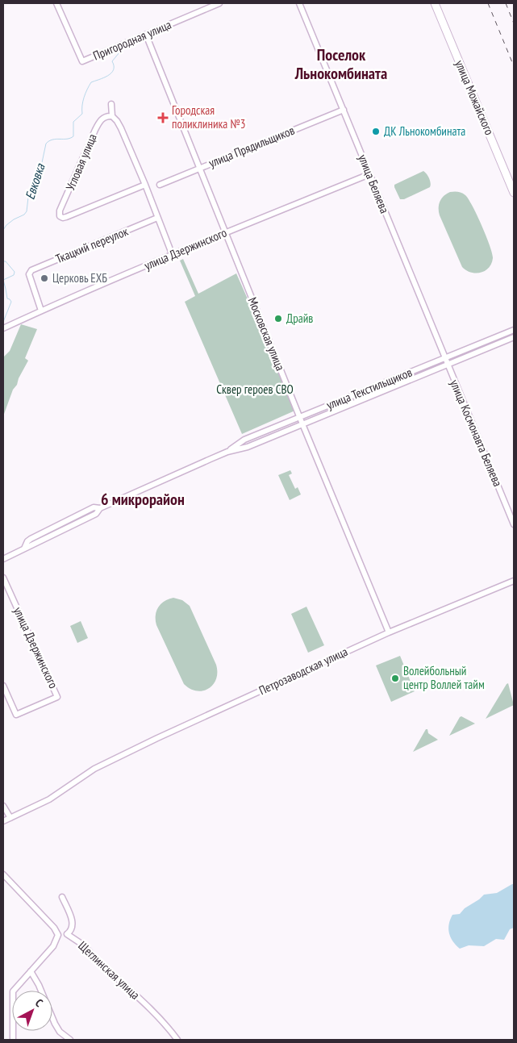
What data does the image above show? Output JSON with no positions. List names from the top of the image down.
{
  "streets": {
    "main road": ["улица Можайского"],
    "street": [
      "Пригородная улица",
      "улица Прядильщиков",
      "Угловая улица",
      "улица Беляева",
      "Ткацкий переулок",
      "улица Дзержинского",
      "Московская улица",
      "улица Текстильщиков",
      "улица Космонавта Беляева",
      "Петрозаводская улица",
      "Щеглинская улица"
    ]
  },
  "crossings": [
    ["Пригородная улица", "Московская улица"],
    ["улица Прядильщиков", "улица Беляева"],
    ["улица Прядильщиков", "Московская улица"],
    ["улица Беляева", "улица Дзержинского"],
    ["улица Беляева", "улица Текстильщиков"],
    ["улица Беляева", "улица Космонавта Беляева"],
    ["Ткацкий переулок", "улица Дзержинского"],
    ["улица Дзержинского", "Московская улица"],
    ["Московская улица", "улица Текстильщиков"],
    ["Московская улица", "Петрозаводская улица"],
    ["улица Текстильщиков", "улица Космонавта Беляева"]
  ],
  "districts": ["Поселок Льнокомбината", "6 микрорайон"],
  "water": ["Евковка"],
  "parks": ["Сквер героев СВО"],
  "places": {
    "health": ["Городская поликлиника №3"],
    "other": [
      "ДК Льнокомбината",
      "Церковь ЕХБ",
      "Драйв",
      "Волейбольный центр Воллей тайм"
    ]
  },
  "north": "top right"
}
